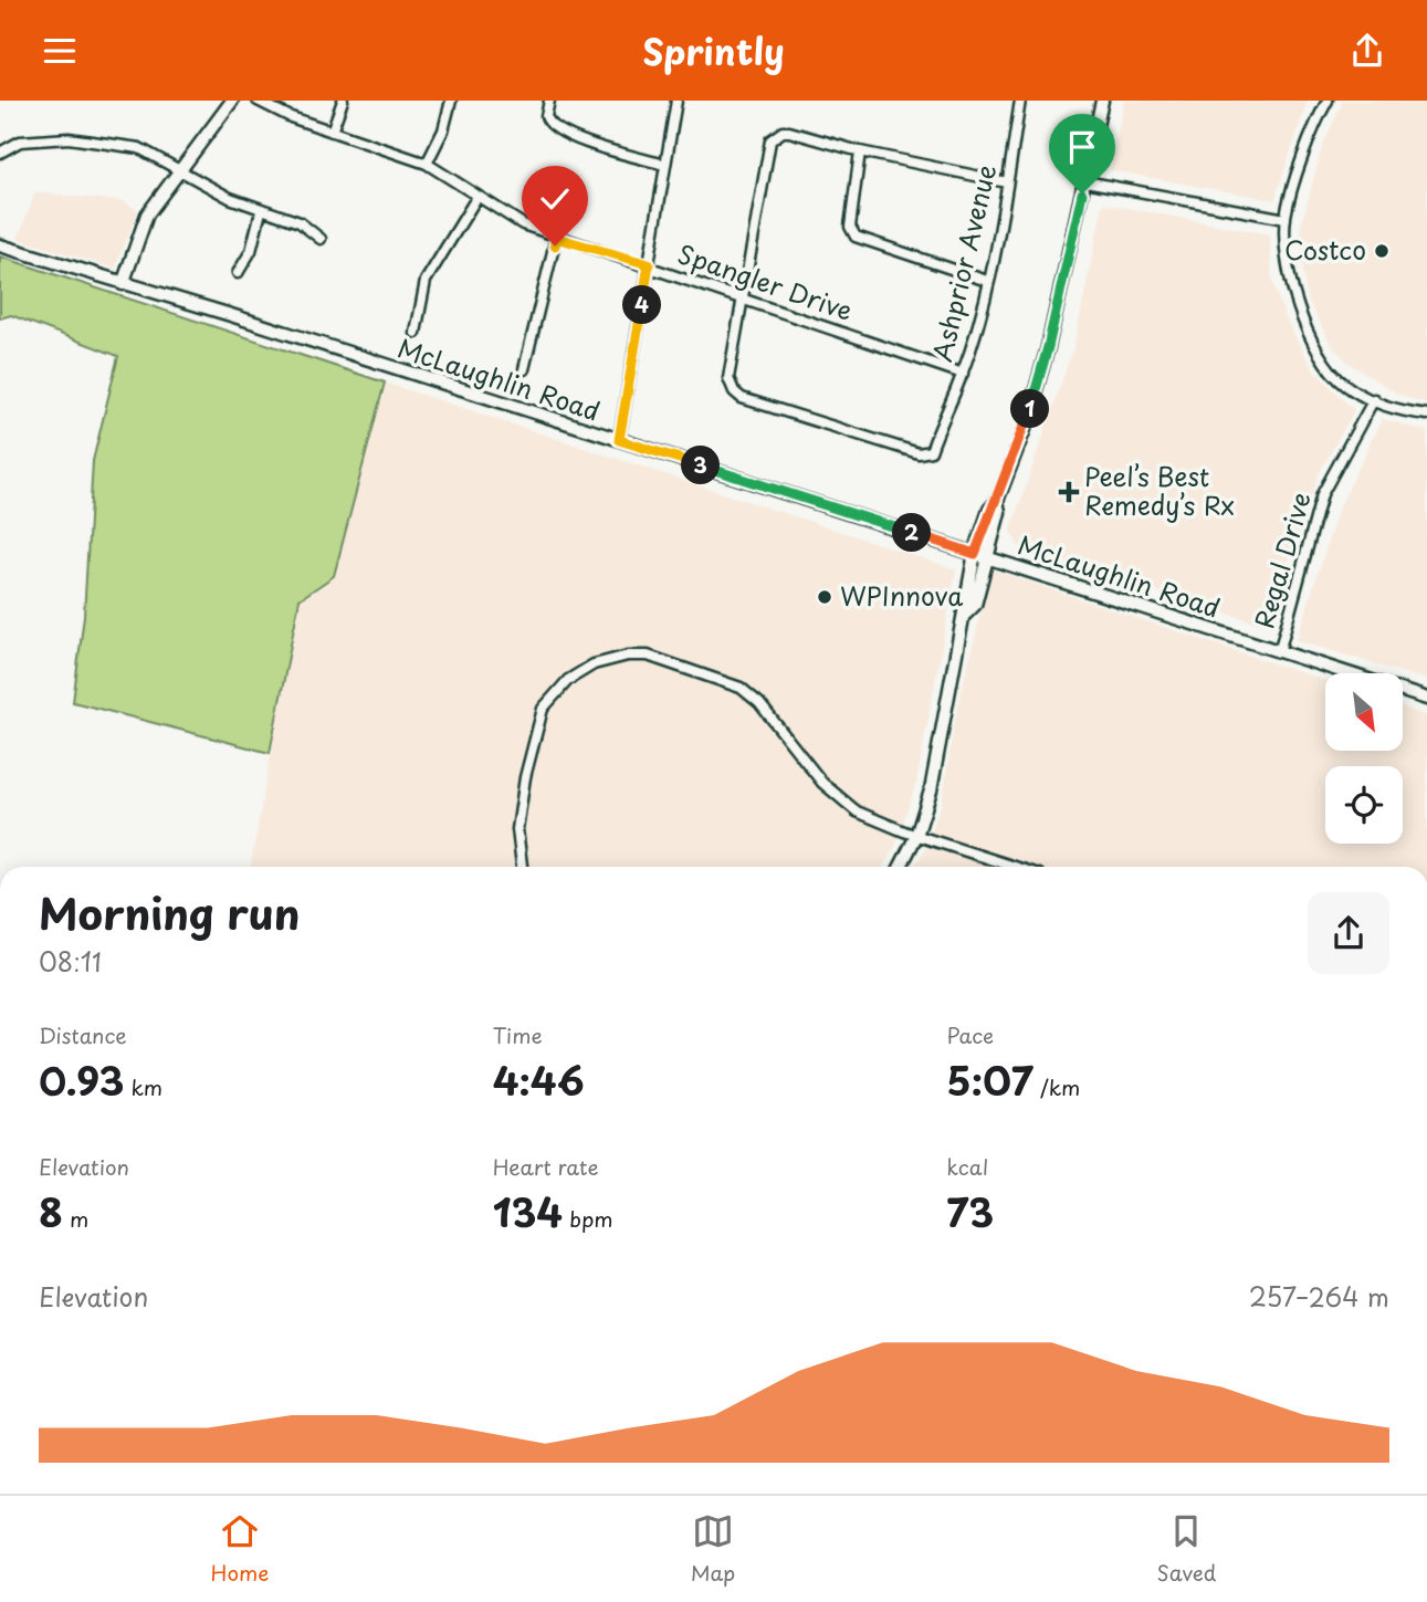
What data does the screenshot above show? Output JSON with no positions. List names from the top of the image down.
{
  "streets": {
    "street": [
      "Ashprior Avenue",
      "Spangler Drive",
      "McLaughlin Road",
      "Regal Drive"
    ]
  },
  "crossings": [
    ["Ashprior Avenue", "Spangler Drive"],
    ["McLaughlin Road", "Regal Drive"]
  ],
  "places": {
    "other": ["Costco", "WPInnova"],
    "health": ["Peel’s Best Remedy’s Rx"]
  },
  "north": "bottom right",
  "page": {
    "header": "Sprintly",
    "pins": [
      "4",
      "1",
      "3",
      "2"
    ],
    "heading": ["Morning run", "08:11"],
    "stats": [
      ["Distance", "0.93 km"],
      ["Time", "4:46"],
      ["Pace", "5:07 /km"],
      ["Elevation", "8 m"],
      ["Heart rate", "134 bpm"],
      ["kcal", "73"]
    ],
    "chart": ["Elevation", "257–264 m"],
    "tabs": ["Home", "Map", "Saved"]
  }
}
